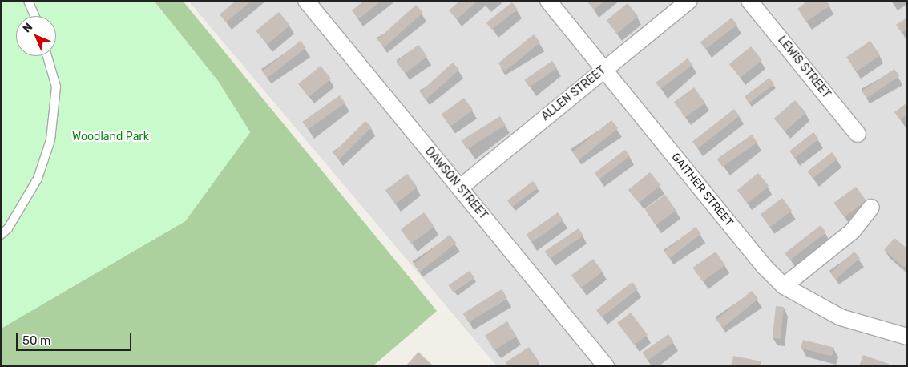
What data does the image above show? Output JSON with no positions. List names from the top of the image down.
{
  "streets": {
    "street": [
      "LEWIS STREET",
      "ALLEN STREET",
      "DAWSON STREET",
      "GAITHER STREET"
    ]
  },
  "crossings": [
    ["ALLEN STREET", "DAWSON STREET"],
    ["ALLEN STREET", "GAITHER STREET"]
  ],
  "parks": ["Woodland Park"],
  "scale_bar": "50 m",
  "north": "top left"
}
